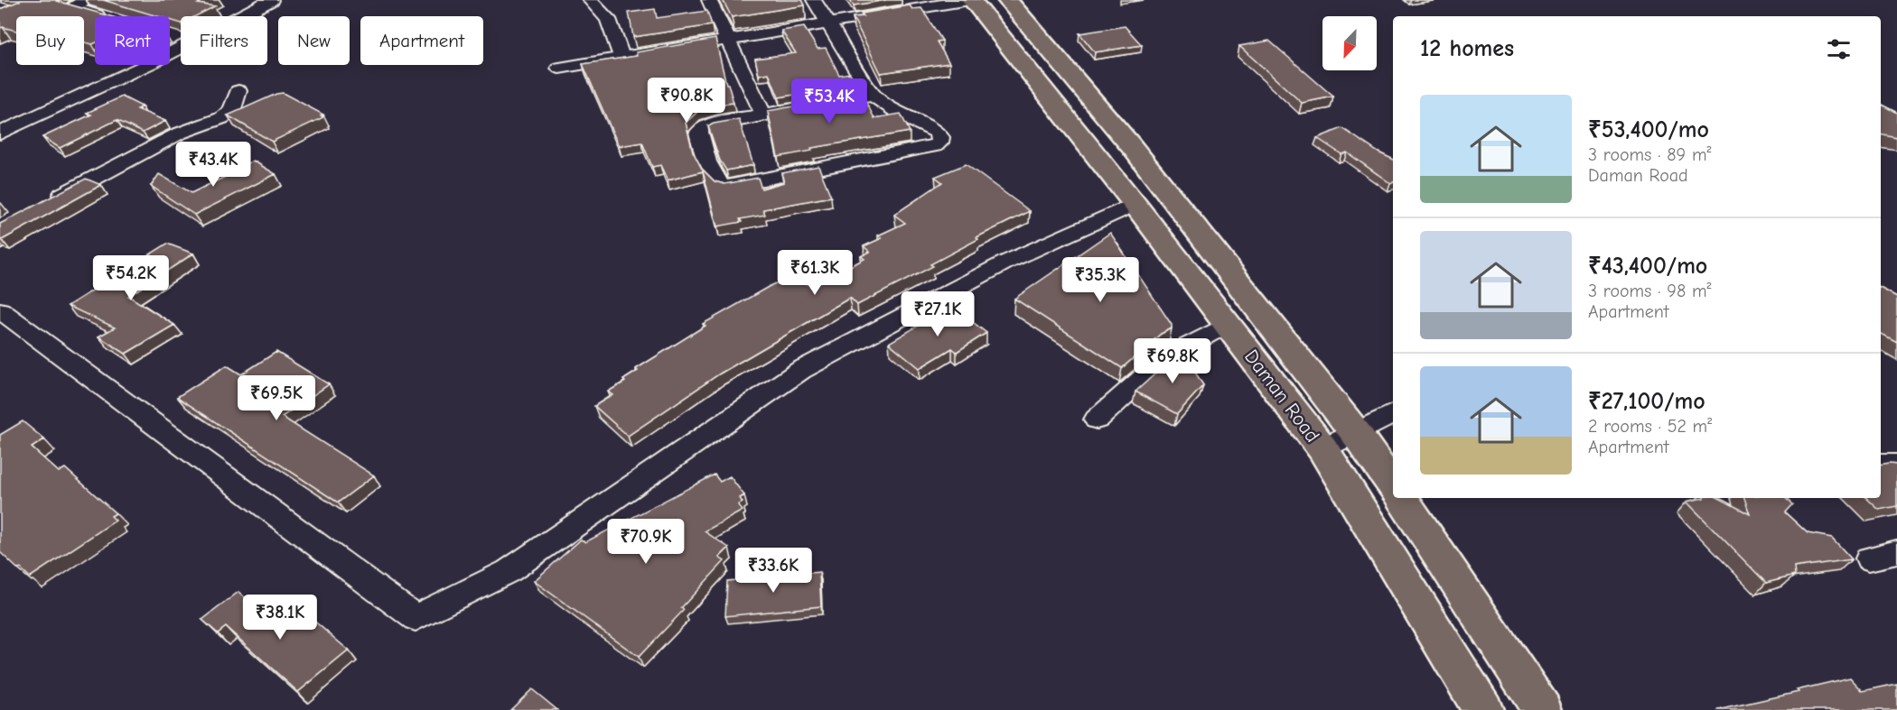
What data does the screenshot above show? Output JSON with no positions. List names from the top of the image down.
{
  "streets": {
    "main road": ["Daman Road"]
  },
  "north": "bottom left",
  "page": {
    "chip": [
      "Buy",
      "Rent",
      "Filters",
      "New",
      "Apartment"
    ],
    "heading": "12 homes",
    "price": [
      "₹90.8K",
      "₹53.4K",
      "₹43.4K",
      "₹61.3K",
      "₹54.2K",
      "₹35.3K",
      "₹27.1K",
      "₹69.8K",
      "₹69.5K",
      "₹70.9K",
      "₹33.6K",
      "₹38.1K"
    ],
    "list": [
      {
        "name": "₹53,400/mo",
        "note": "3 rooms · 89 m² · Daman Road"
      },
      {
        "name": "₹43,400/mo",
        "note": "3 rooms · 98 m² · Apartment"
      },
      {
        "name": "₹27,100/mo",
        "note": "2 rooms · 52 m² · Apartment"
      }
    ]
  }
}
